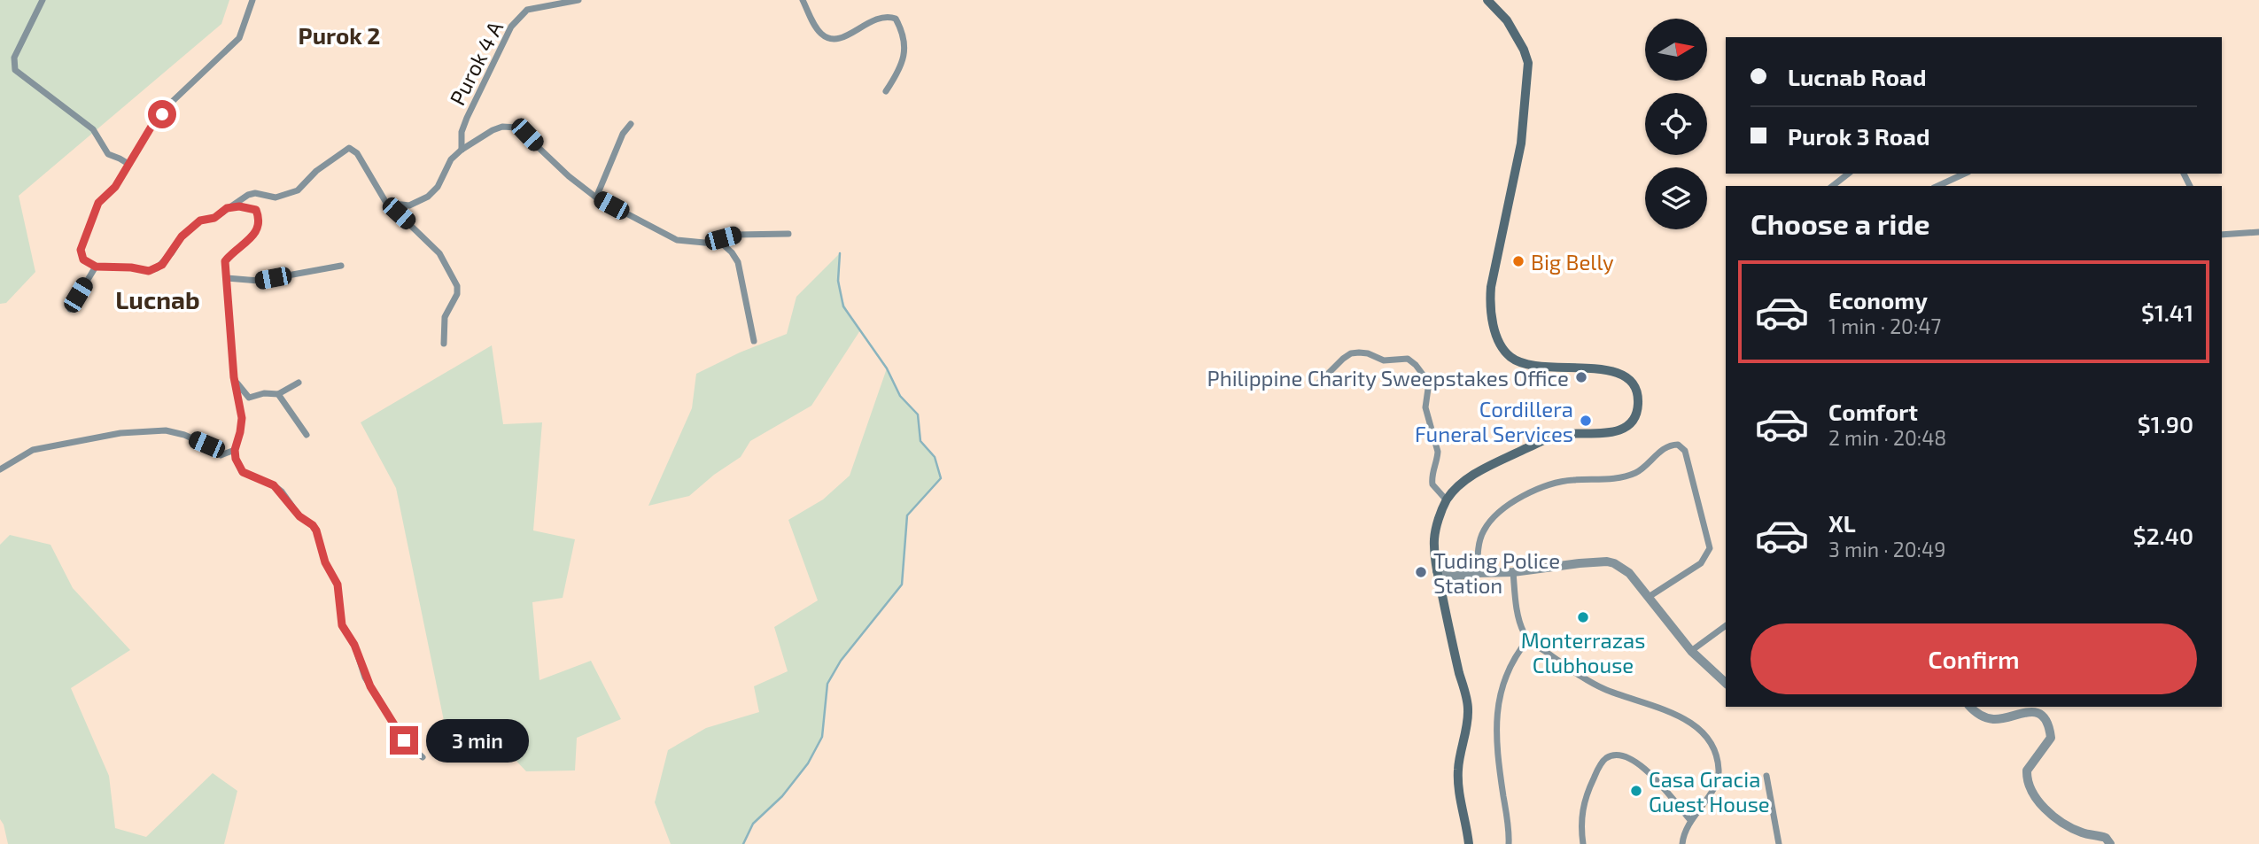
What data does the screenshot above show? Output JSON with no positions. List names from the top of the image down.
{
  "streets": {
    "street": ["Purok 4 A"]
  },
  "districts": ["Purok 2", "Lucnab"],
  "places": [
    "Big Belly",
    "Philippine Charity Sweepstakes Office",
    "Cordillera Funeral Services",
    "Tuding Police Station",
    "Monterrazas Clubhouse",
    "Casa Gracia Guest House"
  ],
  "north": "right",
  "page": {
    "banner": ["Lucnab Road", "Purok 3 Road"],
    "heading": "Choose a ride",
    "list": [
      {
        "name": "Economy",
        "note": "1 min · 20:47",
        "value": "$1.41"
      },
      {
        "name": "Comfort",
        "note": "2 min · 20:48",
        "value": "$1.90"
      },
      {
        "name": "XL",
        "note": "3 min · 20:49",
        "value": "$2.40"
      }
    ],
    "buttons": "Confirm",
    "bubble": "3 min"
  }
}
